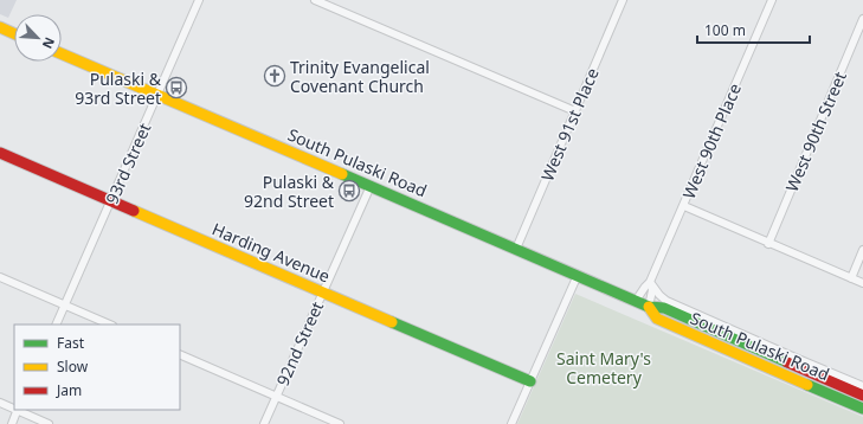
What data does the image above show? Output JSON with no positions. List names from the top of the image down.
{
  "streets": {
    "main road": ["South Pulaski Road", "Harding Avenue"],
    "street": [
      "West 91st Place",
      "West 90th Street",
      "West 90th Place",
      "93rd Street",
      "92nd Street"
    ]
  },
  "crossings": [
    ["West 91st Place", "South Pulaski Road"],
    ["West 90th Place", "South Pulaski Road"],
    ["South Pulaski Road", "93rd Street"],
    ["South Pulaski Road", "92nd Street"],
    ["93rd Street", "Harding Avenue"],
    ["Harding Avenue", "92nd Street"]
  ],
  "parks": ["Saint Mary's Cemetery"],
  "places": {
    "church": ["Trinity Evangelical Covenant Church"],
    "bus stop": ["Pulaski & 93rd Street", "Pulaski & 92nd Street"]
  },
  "legend": ["Fast", "Slow", "Jam"],
  "scale_bar": "100 m",
  "north": "bottom right"
}
